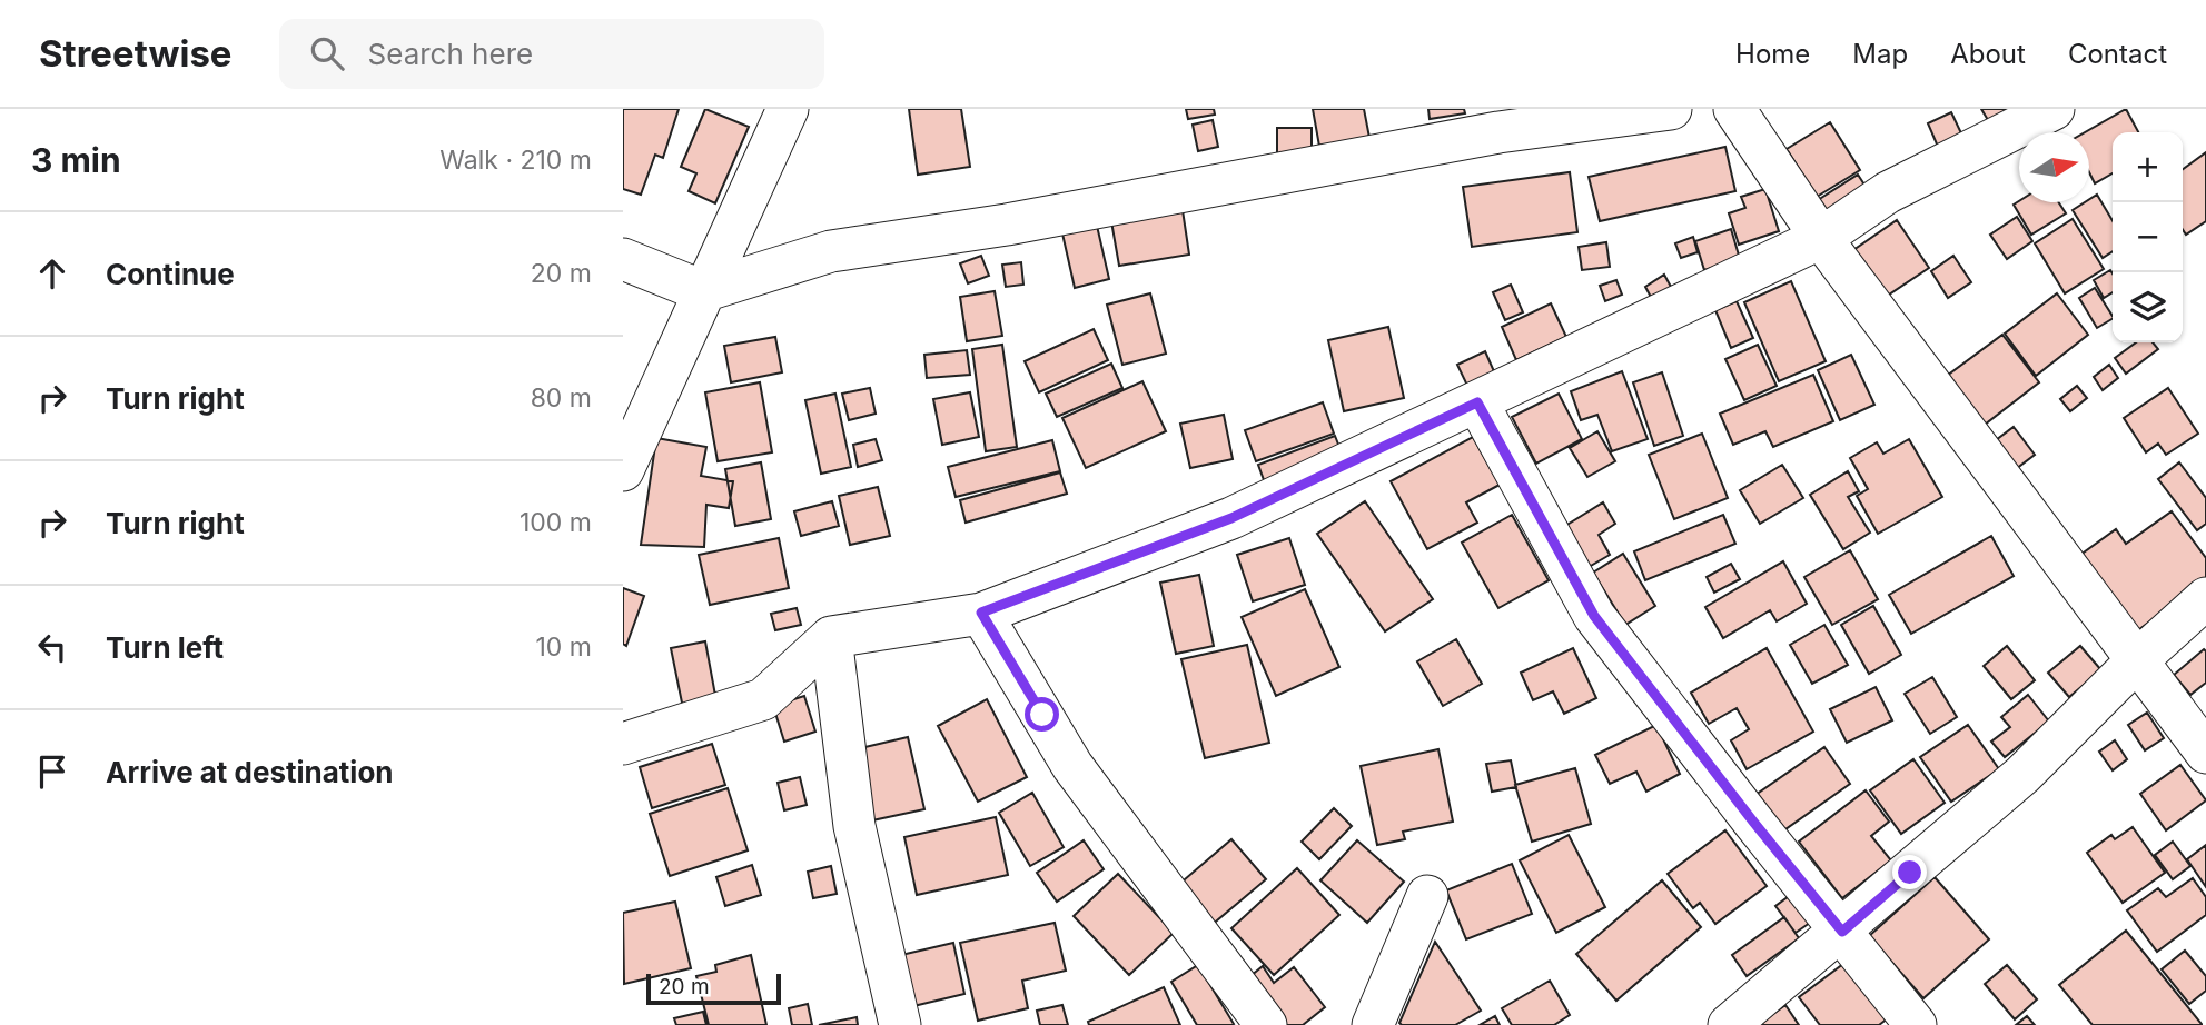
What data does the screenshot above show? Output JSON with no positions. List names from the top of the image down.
{
  "scale_bar": "20 m",
  "north": "right",
  "page": {
    "header": "Streetwise",
    "search": "Search here",
    "nav": [
      "Home",
      "Map",
      "About",
      "Contact"
    ],
    "heading": ["3 min", "Walk · 210 m"],
    "map_buttons": ["+", "−"],
    "list": [
      ["Continue", "20 m"],
      ["Turn right", "80 m"],
      ["Turn right", "100 m"],
      ["Turn left", "10 m"],
      "Arrive at destination"
    ],
    "scale": "20 m"
  }
}
